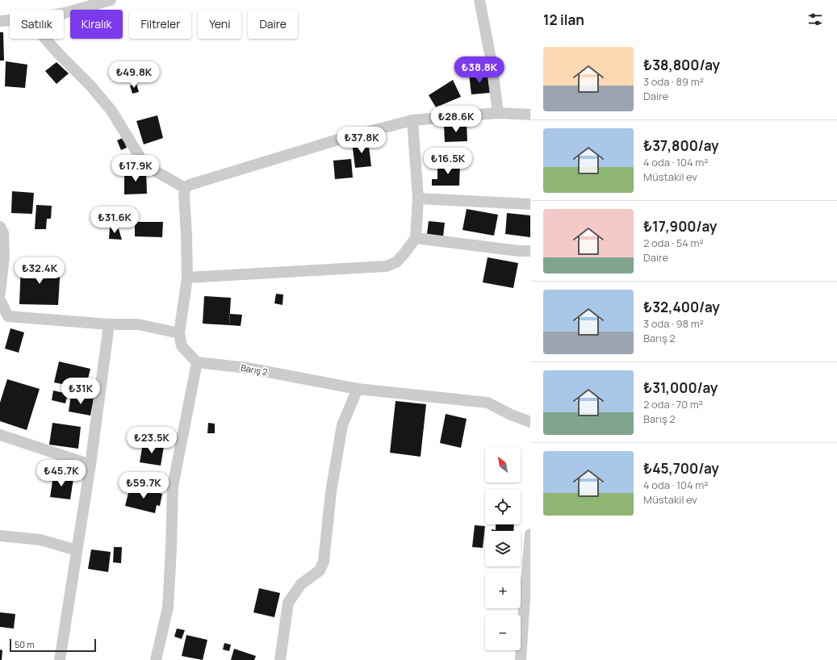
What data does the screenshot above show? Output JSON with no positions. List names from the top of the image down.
{
  "streets": {
    "street": ["Barış 2"]
  },
  "scale_bar": "50 m",
  "north": "top left",
  "page": {
    "heading": "12 ilan",
    "chip": [
      "Satılık",
      "Kiralık",
      "Filtreler",
      "Yeni",
      "Daire"
    ],
    "list": [
      {
        "name": "₺38,800/ay",
        "note": "3 oda · 89 m² · Daire"
      },
      {
        "name": "₺37,800/ay",
        "note": "4 oda · 104 m² · Müstakil ev"
      },
      {
        "name": "₺17,900/ay",
        "note": "2 oda · 54 m² · Daire"
      },
      {
        "name": "₺32,400/ay",
        "note": "3 oda · 98 m² · Barış 2"
      },
      {
        "name": "₺31,000/ay",
        "note": "2 oda · 70 m² · Barış 2"
      },
      {
        "name": "₺45,700/ay",
        "note": "4 oda · 104 m² · Müstakil ev"
      }
    ],
    "price": [
      "₺38.8K",
      "₺49.8K",
      "₺28.6K",
      "₺37.8K",
      "₺16.5K",
      "₺17.9K",
      "₺31.6K",
      "₺32.4K",
      "₺31K",
      "₺23.5K",
      "₺45.7K",
      "₺59.7K"
    ],
    "map_buttons": ["+", "−"],
    "scale": "50 m"
  }
}
